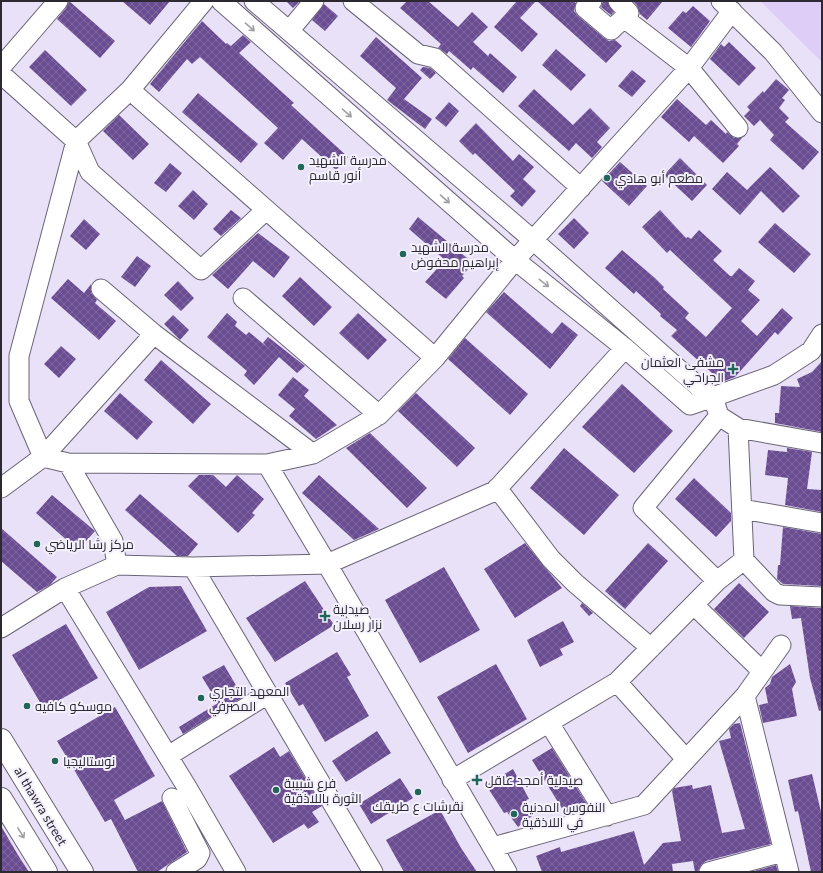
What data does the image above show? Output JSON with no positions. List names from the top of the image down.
{
  "streets": {
    "main road": ["al thawra street"]
  },
  "places": {
    "other": [
      "مدرسة الشهيد أنور قاسم",
      "مطعم أبو هادي",
      "مدرسة الشهيد إبراهيم محفوض",
      "مركز رشا الرياضي",
      "المعهد التجاري المصرفي",
      "موسكو كافيه",
      "نوستاليجيا",
      "فرع شبيبة الثورة باللاذقية",
      "نقرشات ع طريقك",
      "النفوس المدنية في اللاذقية"
    ],
    "health": ["مشفى العثمان الجراحي", "صيدلية نزار رسلان", "صيدلية أمجد عاقل"]
  }
}
